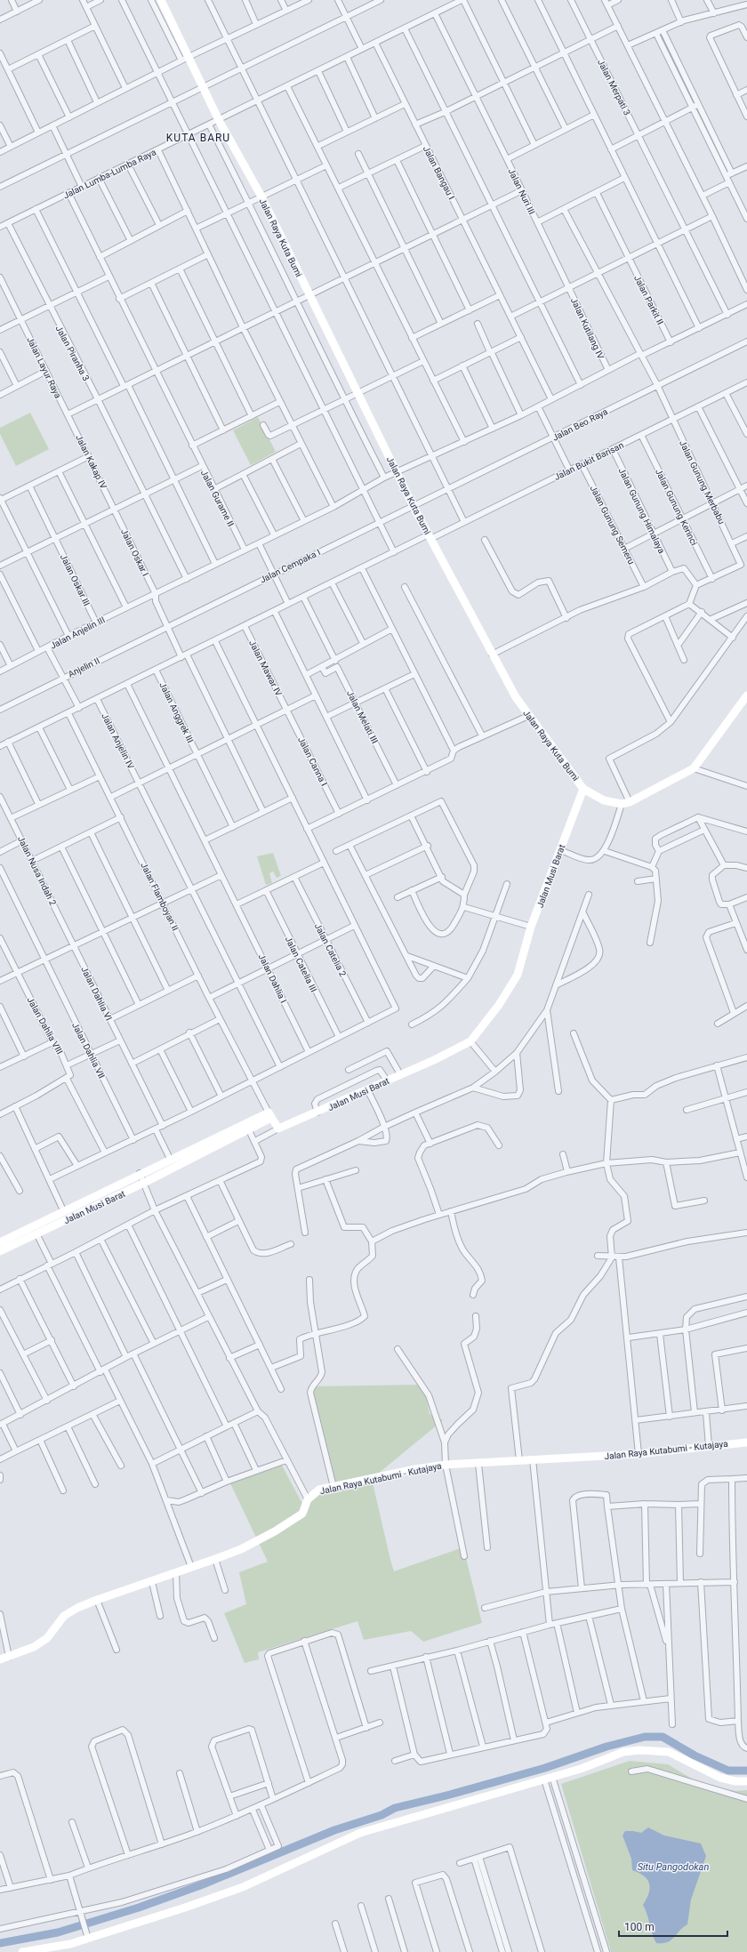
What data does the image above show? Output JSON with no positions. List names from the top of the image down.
{
  "streets": {
    "street": [
      "Jalan Merpati 3",
      "Jalan Bangau I",
      "Jalan Lumba-Lumba Raya",
      "Jalan Nuri III",
      "Jalan Raya Kuta Bumi",
      "Jalan Parkit II",
      "Jalan Kutilang IV",
      "Jalan Piranha 3",
      "Jalan Layur Raya",
      "Jalan Beo Raya",
      "Jalan Bukit Barisan",
      "Jalan Kakap IV",
      "Jalan Gunung Merbabu",
      "Jalan Gurame II",
      "Jalan Gunung Kerinci",
      "Jalan Gunung Himalaya",
      "Jalan Gunung Semeru",
      "Jalan Oskar I",
      "Jalan Cempaka I",
      "Jalan Oskar III",
      "Jalan Anjelin III",
      "Anjelin II",
      "Jalan Mawar IV",
      "Jalan Anggrek III",
      "Jalan Melati III",
      "Jalan Anjelin IV",
      "Jalan Canna I",
      "Jalan Nusa Indah 2",
      "Jalan Musi Barat",
      "Jalan Flamboyan II",
      "Jalan Catelia 2",
      "Jalan Catelia III",
      "Jalan Dahlia I",
      "Jalan Dahlia VI",
      "Jalan Dahlia VIII",
      "Jalan Dahlia VII",
      "Jalan Raya Kutabumi - Kutajaya"
    ]
  },
  "crossings": [
    ["Jalan Merpati 3", "Jalan Anjelin III"],
    ["Jalan Bangau I", "Jalan Lumba-Lumba Raya"],
    ["Jalan Bangau I", "Jalan Anjelin III"],
    ["Jalan Lumba-Lumba Raya", "Jalan Nuri III"],
    ["Jalan Lumba-Lumba Raya", "Jalan Raya Kuta Bumi"],
    ["Jalan Lumba-Lumba Raya", "Jalan Piranha 3"],
    ["Jalan Lumba-Lumba Raya", "Jalan Gurame II"],
    ["Jalan Nuri III", "Jalan Kutilang IV"],
    ["Jalan Raya Kuta Bumi", "Jalan Beo Raya"],
    ["Jalan Raya Kuta Bumi", "Jalan Bukit Barisan"],
    ["Jalan Raya Kuta Bumi", "Jalan Cempaka I"],
    ["Jalan Raya Kuta Bumi", "Jalan Anjelin III"],
    ["Jalan Raya Kuta Bumi", "Jalan Musi Barat"],
    ["Jalan Parkit II", "Jalan Anjelin III"],
    ["Jalan Kutilang IV", "Jalan Anjelin III"],
    ["Jalan Piranha 3", "Jalan Anjelin III"],
    ["Jalan Layur Raya", "Jalan Kakap IV"],
    ["Jalan Beo Raya", "Jalan Gunung Merbabu"],
    ["Jalan Beo Raya", "Jalan Cempaka I"],
    ["Jalan Bukit Barisan", "Jalan Gunung Merbabu"],
    ["Jalan Bukit Barisan", "Jalan Gunung Kerinci"],
    ["Jalan Bukit Barisan", "Jalan Gunung Himalaya"],
    ["Jalan Bukit Barisan", "Jalan Gunung Semeru"],
    ["Jalan Bukit Barisan", "Jalan Oskar I"],
    ["Jalan Bukit Barisan", "Jalan Mawar IV"],
    ["Jalan Bukit Barisan", "Jalan Anggrek III"],
    ["Jalan Bukit Barisan", "Jalan Anjelin IV"],
    ["Jalan Bukit Barisan", "Jalan Flamboyan II"],
    ["Jalan Bukit Barisan", "Jalan Dahlia I"],
    ["Jalan Kakap IV", "Jalan Oskar I"],
    ["Jalan Gunung Merbabu", "Jalan Gunung Kerinci"],
    ["Jalan Gunung Merbabu", "Jalan Anjelin III"],
    ["Jalan Gurame II", "Jalan Anjelin III"],
    ["Jalan Oskar I", "Jalan Cempaka I"],
    ["Jalan Oskar I", "Jalan Anjelin III"],
    ["Jalan Oskar I", "Anjelin II"],
    ["Jalan Cempaka I", "Anjelin II"],
    ["Jalan Oskar III", "Jalan Anjelin III"],
    ["Jalan Mawar IV", "Jalan Canna I"],
    ["Jalan Nusa Indah 2", "Jalan Dahlia VI"],
    ["Jalan Musi Barat", "Jalan Flamboyan II"]
  ],
  "districts": ["KUTA BARU"],
  "water": ["Situ Pangodokan"],
  "scale_bar": "100 m"
}
